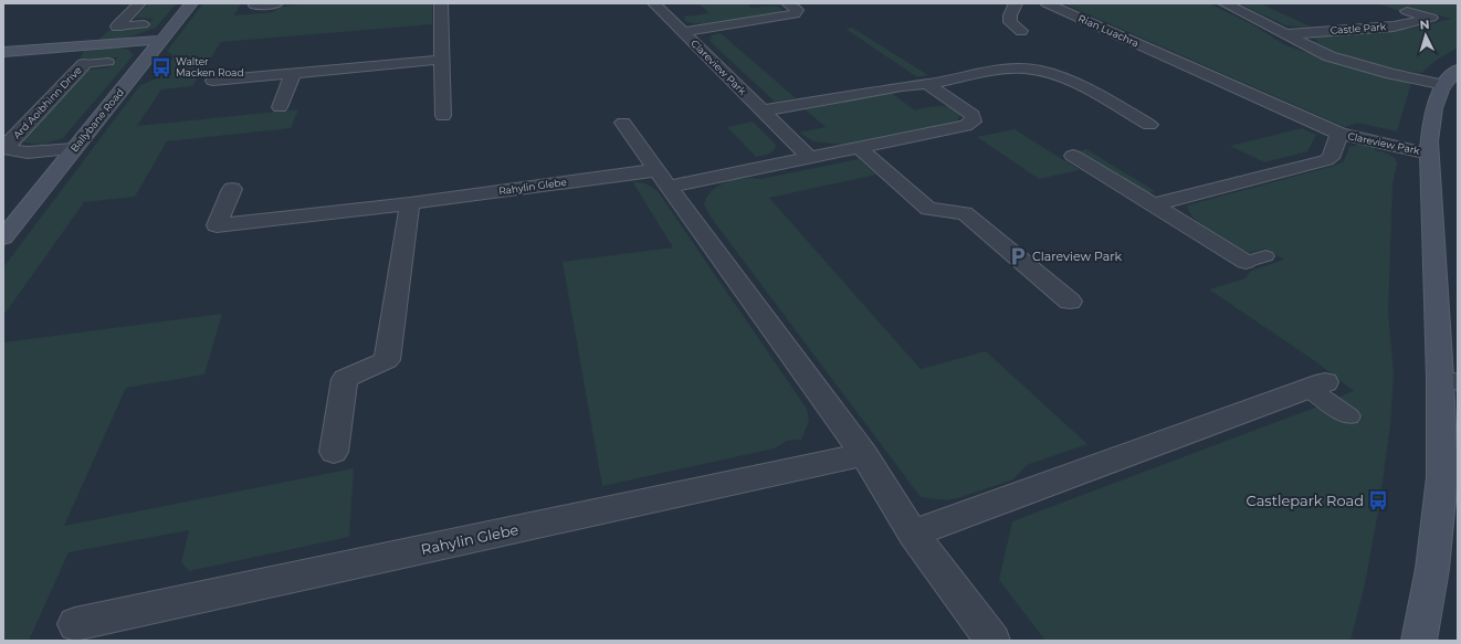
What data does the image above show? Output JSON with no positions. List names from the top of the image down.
{
  "streets": {
    "street": [
      "Castle Park",
      "Rian Luachra",
      "Clareview Park",
      "Ard Aoibhinn Drive",
      "Ballybane Road",
      "Rahylin Glebe"
    ]
  },
  "crossings": [
    ["Rian Luachra", "Clareview Park"],
    ["Ard Aoibhinn Drive", "Ballybane Road"]
  ],
  "places": {
    "bus stop": ["Walter Macken Road", "Castlepark Road"],
    "parking": ["Clareview Park"]
  },
  "north": "top"
}
